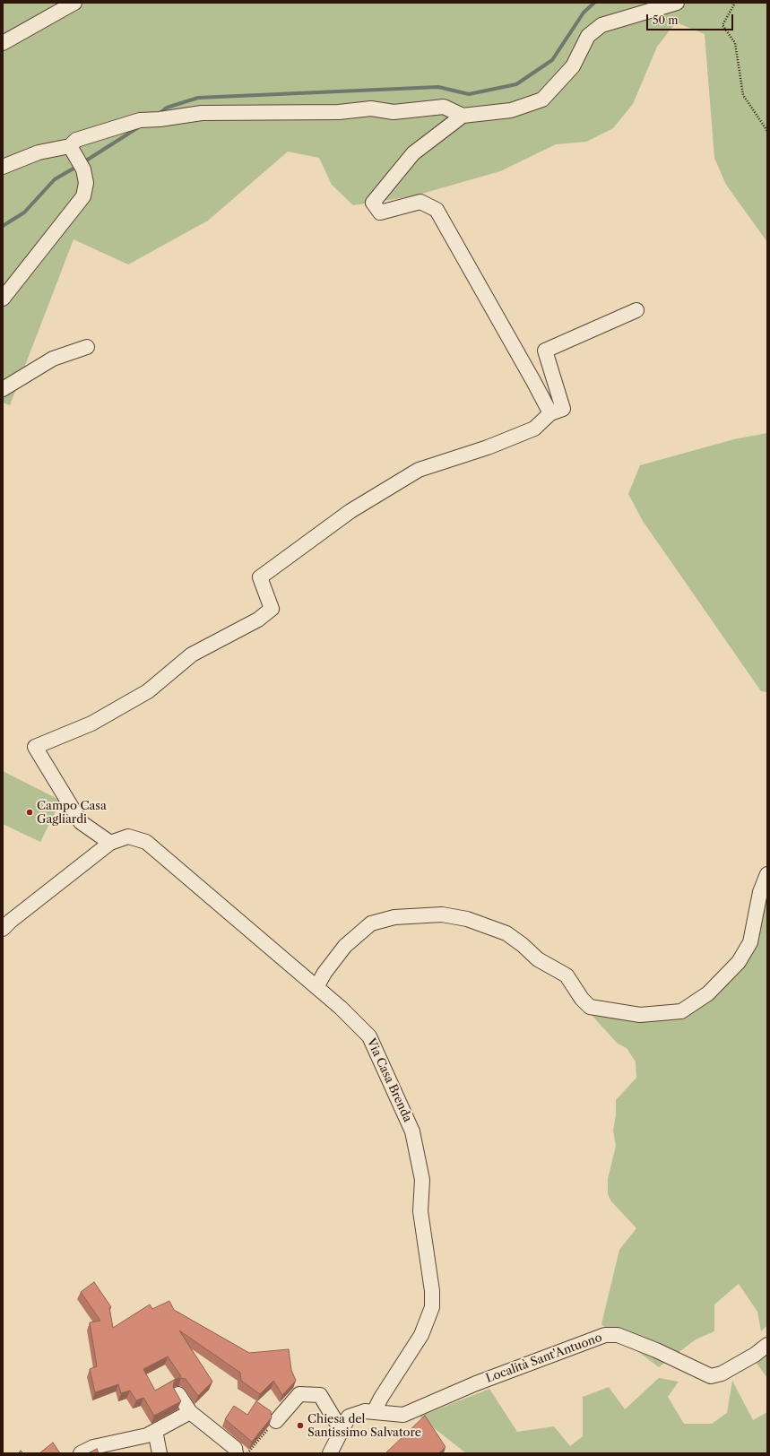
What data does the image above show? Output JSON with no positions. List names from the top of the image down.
{
  "streets": {
    "street": ["Via Casa Brenda", "Località Sant'Antuono"]
  },
  "crossings": [
    ["Via Casa Brenda", "Località Sant'Antuono"]
  ],
  "places": ["Campo Casa Gagliardi", "Chiesa del Santissimo Salvatore"],
  "scale_bar": "50 m"
}
